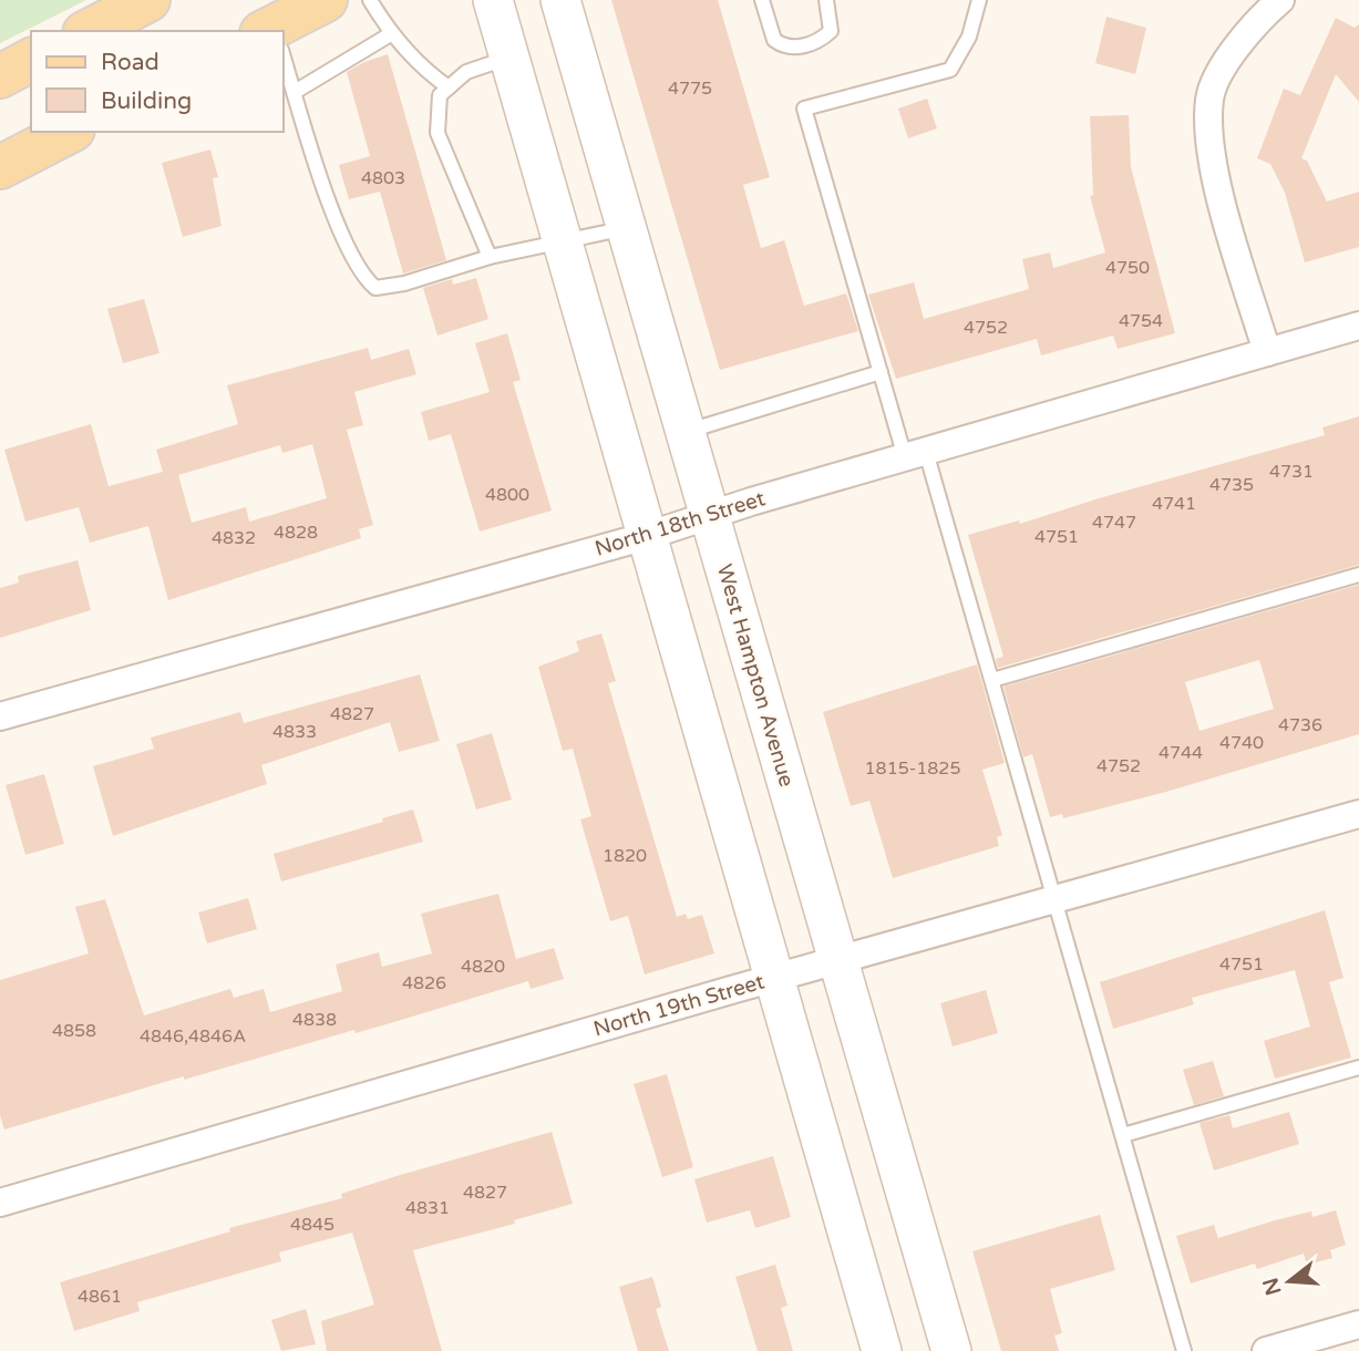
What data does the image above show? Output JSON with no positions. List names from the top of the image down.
{
  "streets": {
    "main road": ["West Hampton Avenue"],
    "street": ["North 18th Street", "North 19th Street"]
  },
  "crossings": [
    ["North 18th Street", "West Hampton Avenue"],
    ["West Hampton Avenue", "North 19th Street"]
  ],
  "house_numbers": [
    "4775",
    "4803",
    "4750",
    "4754",
    "4752",
    "4731",
    "4735",
    "4800",
    "4741",
    "4747",
    "4828",
    "4751",
    "4832",
    "4827",
    "4736",
    "4833",
    "4740",
    "4744",
    "4752",
    "1815-1825",
    "1820",
    "4751",
    "4820",
    "4826",
    "4838",
    "4858",
    "4846,4846A",
    "4827",
    "4831",
    "4845",
    "4861"
  ],
  "legend": ["Road", "Building"],
  "north": "left"
}
